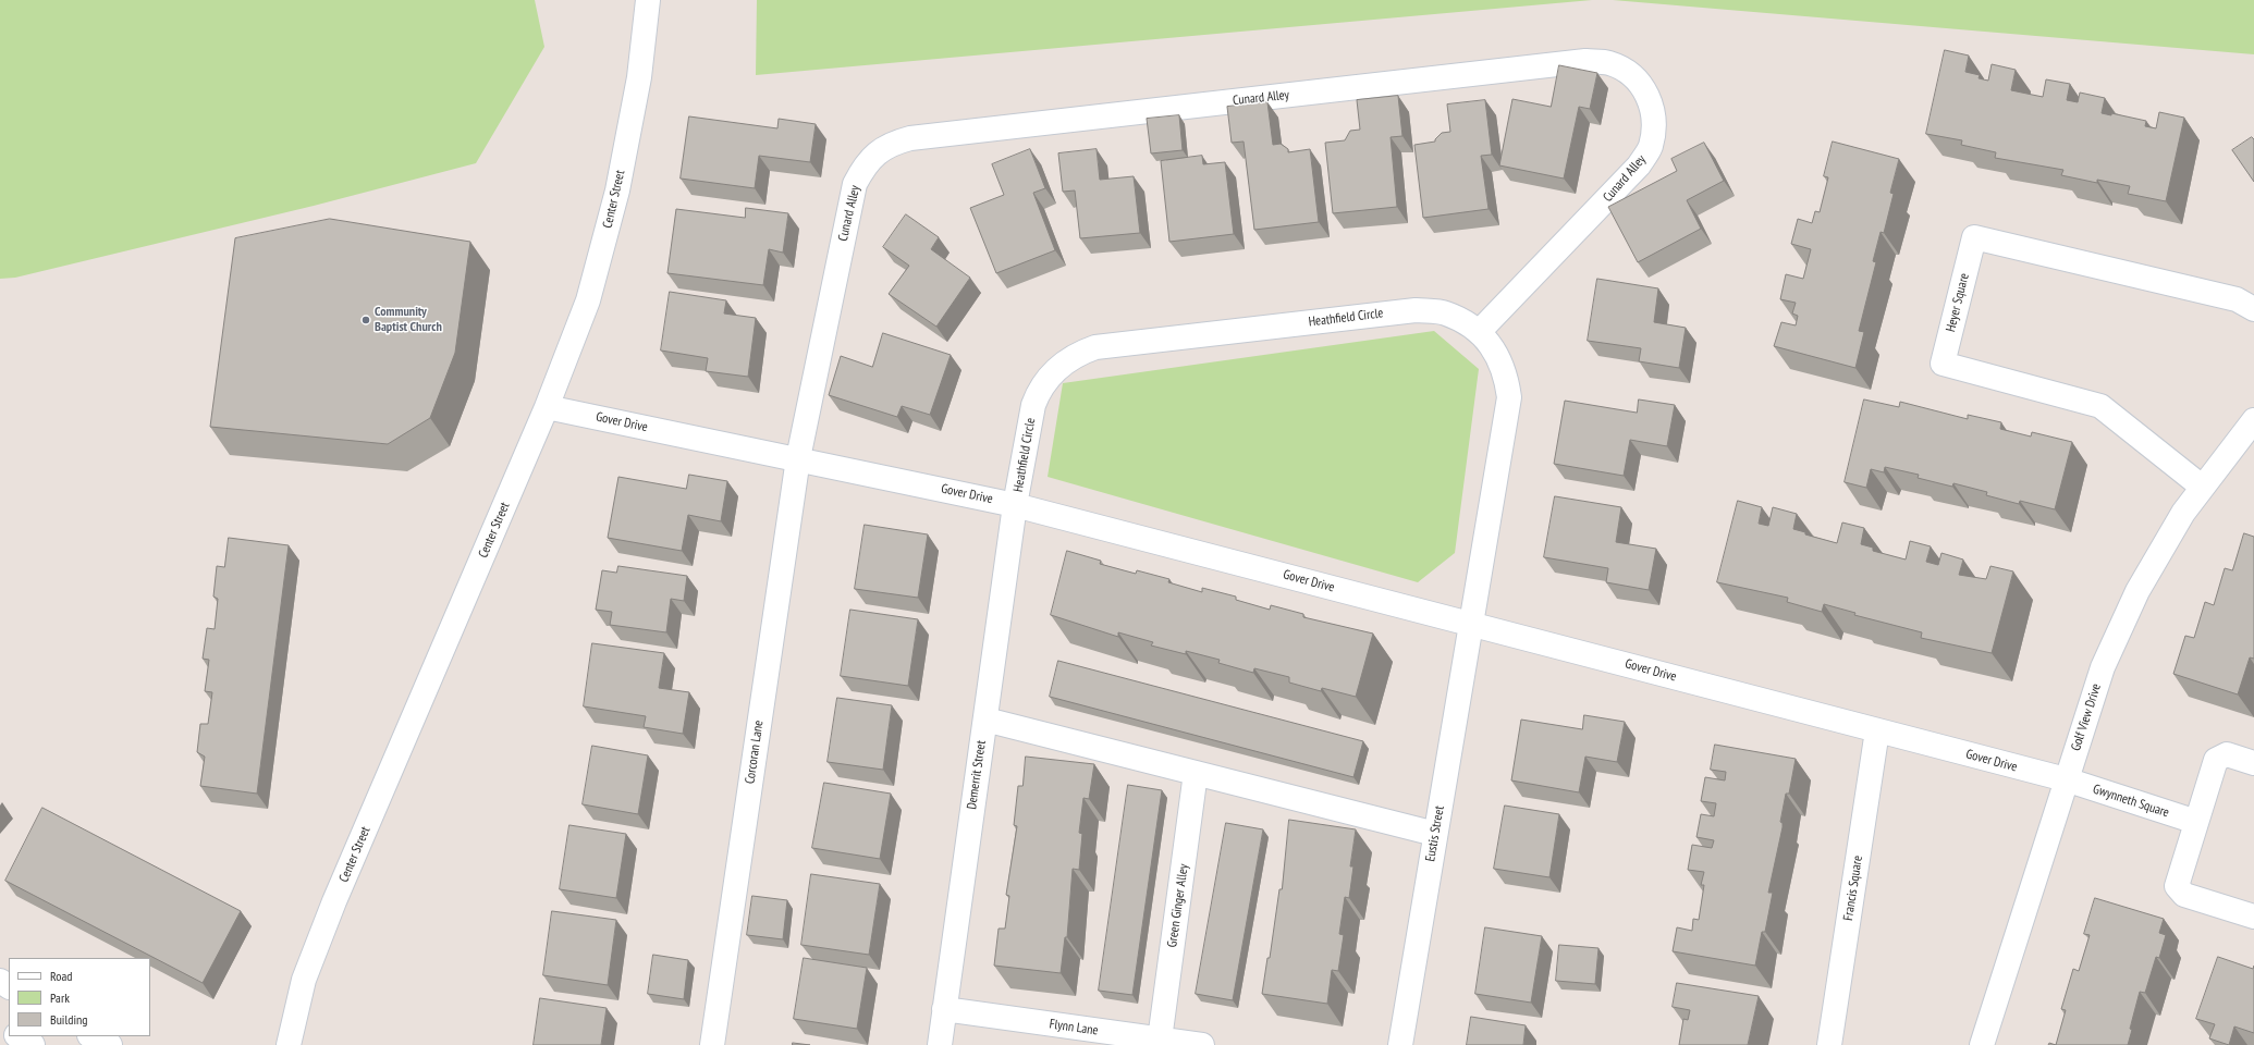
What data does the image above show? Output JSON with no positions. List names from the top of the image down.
{
  "streets": {
    "street": [
      "Cunard Alley",
      "Center Street",
      "Heyer Square",
      "Heathfield Circle",
      "Gover Drive",
      "Golf View Drive",
      "Corcoran Lane",
      "Demerrit Street",
      "Gwynneth Square",
      "Eustis Street",
      "Francis Square",
      "Green Ginger Alley",
      "Flynn Lane"
    ]
  },
  "crossings": [
    ["Cunard Alley", "Heathfield Circle"],
    ["Cunard Alley", "Gover Drive"],
    ["Cunard Alley", "Corcoran Lane"],
    ["Center Street", "Gover Drive"],
    ["Heyer Square", "Golf View Drive"],
    ["Heathfield Circle", "Gover Drive"],
    ["Heathfield Circle", "Demerrit Street"],
    ["Heathfield Circle", "Eustis Street"],
    ["Gover Drive", "Golf View Drive"],
    ["Gover Drive", "Corcoran Lane"],
    ["Gover Drive", "Demerrit Street"],
    ["Gover Drive", "Gwynneth Square"],
    ["Gover Drive", "Eustis Street"],
    ["Gover Drive", "Francis Square"],
    ["Golf View Drive", "Gwynneth Square"],
    ["Demerrit Street", "Flynn Lane"],
    ["Green Ginger Alley", "Flynn Lane"]
  ],
  "places": ["Community Baptist Church"],
  "legend": ["Road", "Park", "Building"]
}
